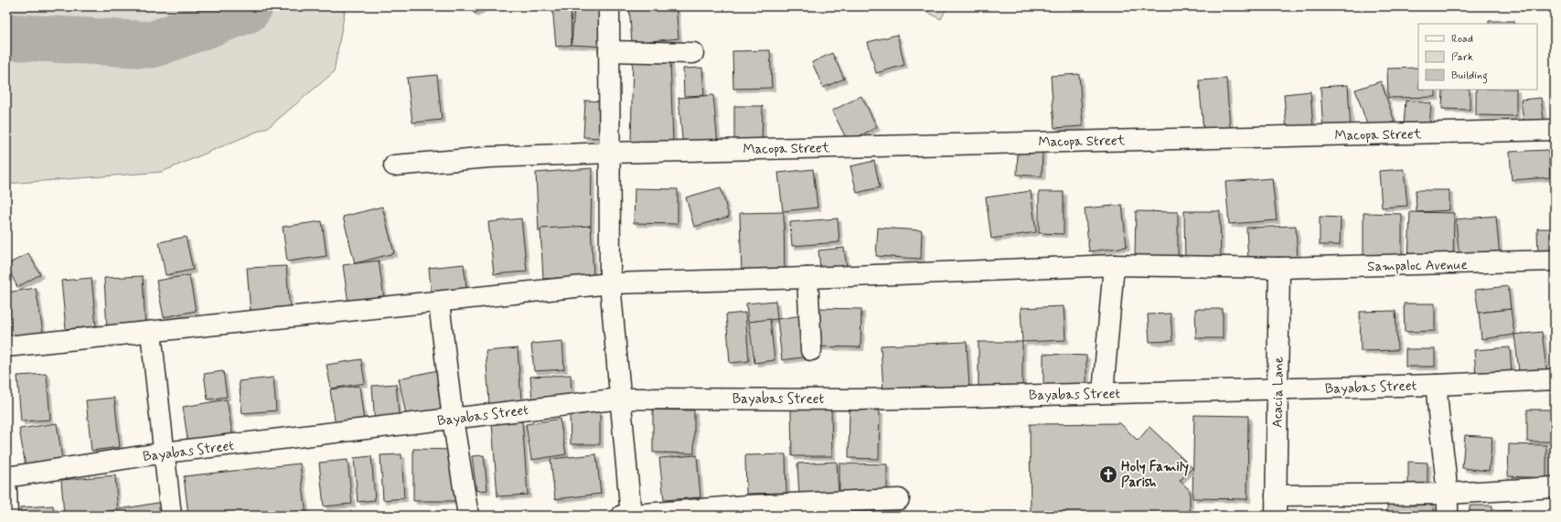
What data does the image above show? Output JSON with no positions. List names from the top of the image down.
{
  "streets": {
    "street": [
      "Macopa Street",
      "Sampaloc Avenue",
      "Bayabas Street",
      "Acacia Lane"
    ]
  },
  "crossings": [
    ["Sampaloc Avenue", "Acacia Lane"],
    ["Bayabas Street", "Acacia Lane"]
  ],
  "places": {
    "church": ["Holy Family Parish"]
  },
  "legend": ["Road", "Park", "Building"]
}
